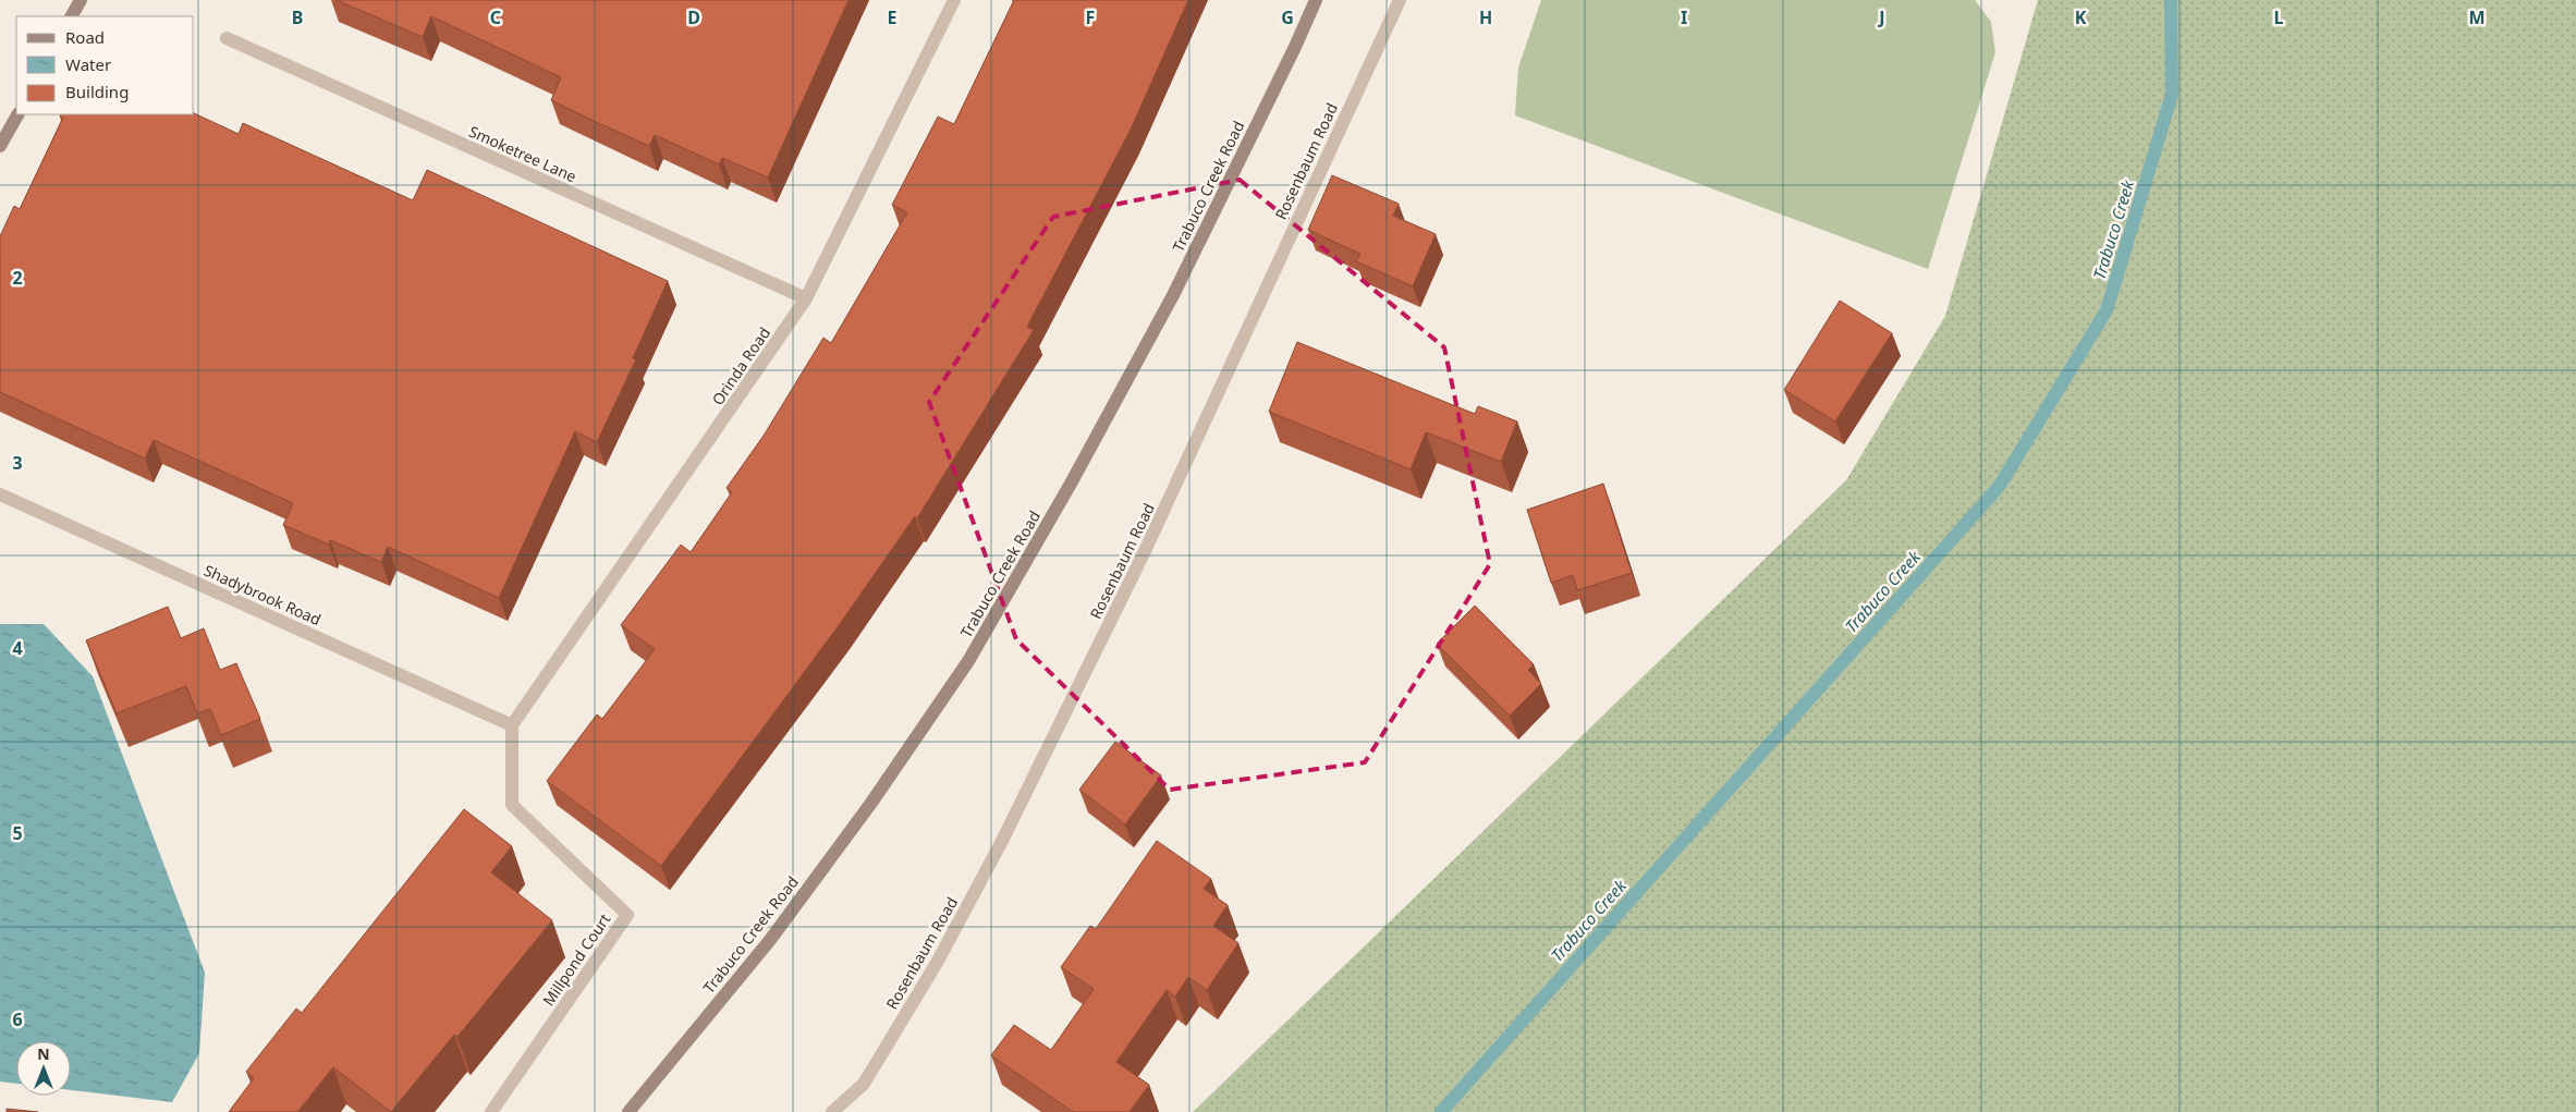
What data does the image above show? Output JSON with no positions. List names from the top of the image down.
{
  "streets": {
    "street": [
      "Smoketree Lane",
      "Rosenbaum Road",
      "Trabuco Creek Road",
      "Orinda Road",
      "Shadybrook Road",
      "Millpond Court"
    ]
  },
  "crossings": [
    ["Smoketree Lane", "Orinda Road"],
    ["Orinda Road", "Shadybrook Road"],
    ["Orinda Road", "Millpond Court"],
    ["Shadybrook Road", "Millpond Court"]
  ],
  "water": ["Trabuco Creek"],
  "legend": ["Road", "Water", "Building"],
  "north": "top",
  "grid": {
    "columns": [
      "B",
      "C",
      "D",
      "E",
      "F",
      "G",
      "H",
      "I",
      "J",
      "K",
      "L",
      "M"
    ],
    "rows": [
      "2",
      "3",
      "4",
      "5",
      "6"
    ]
  }
}
